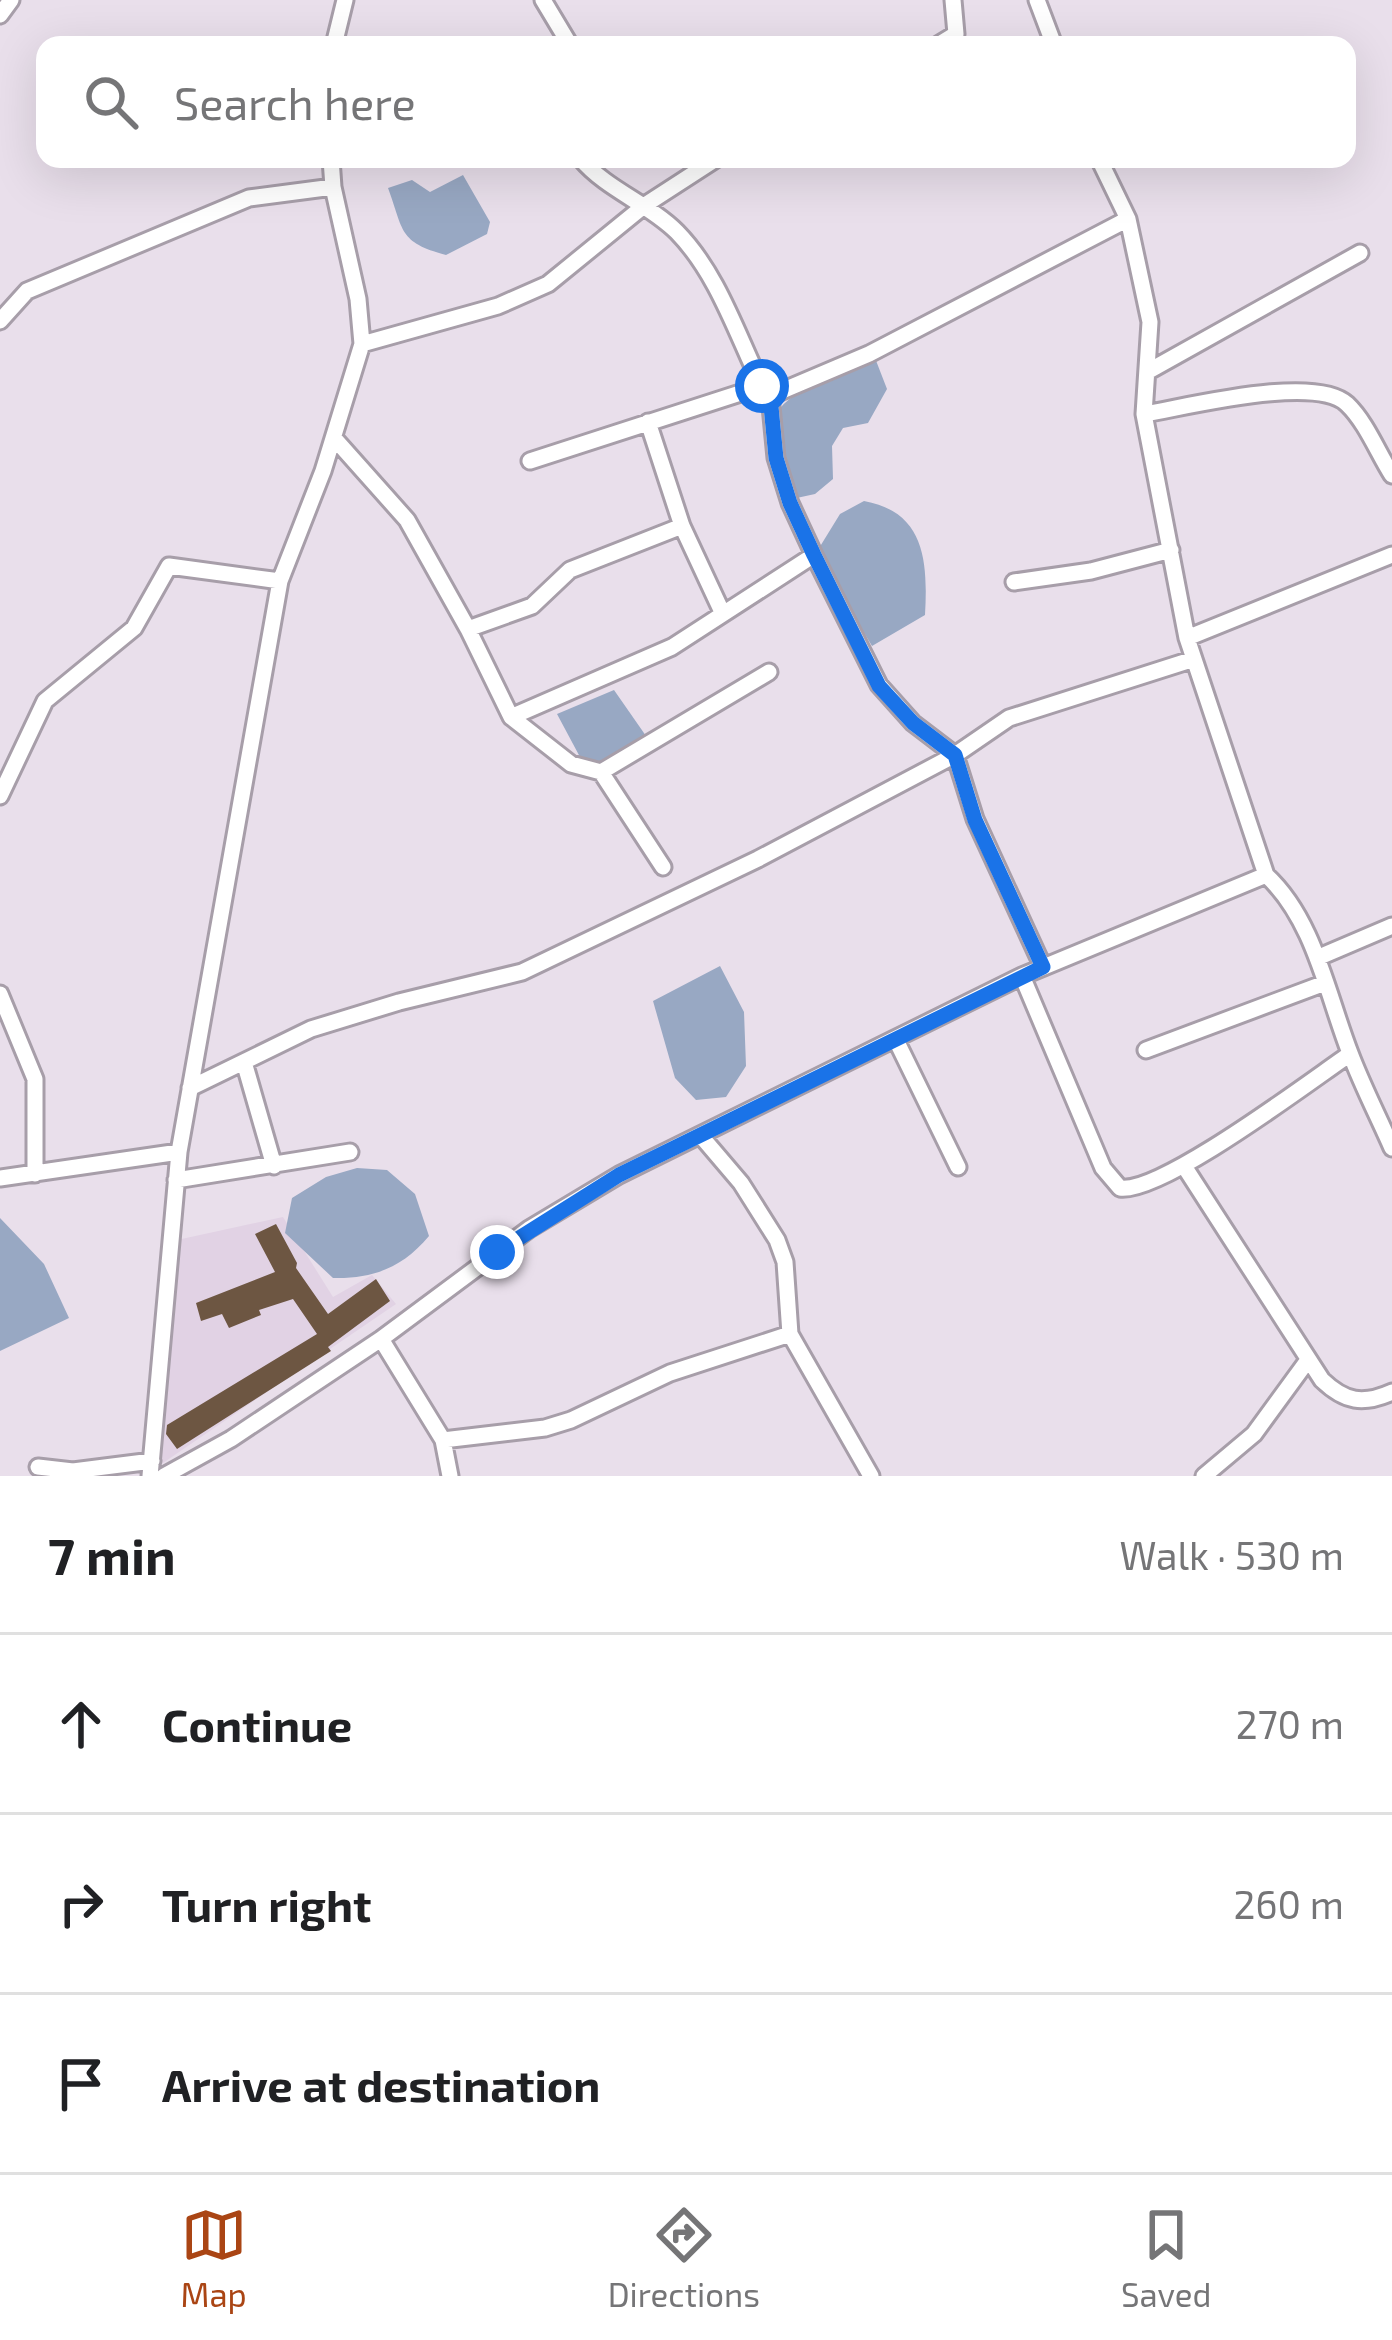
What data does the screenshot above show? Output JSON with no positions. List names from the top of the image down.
{
  "page": {
    "search": "Search here",
    "heading": ["7 min", "Walk · 530 m"],
    "list": [
      ["Continue", "270 m"],
      ["Turn right", "260 m"],
      "Arrive at destination"
    ],
    "nav": ["Map", "Directions", "Saved"]
  }
}
